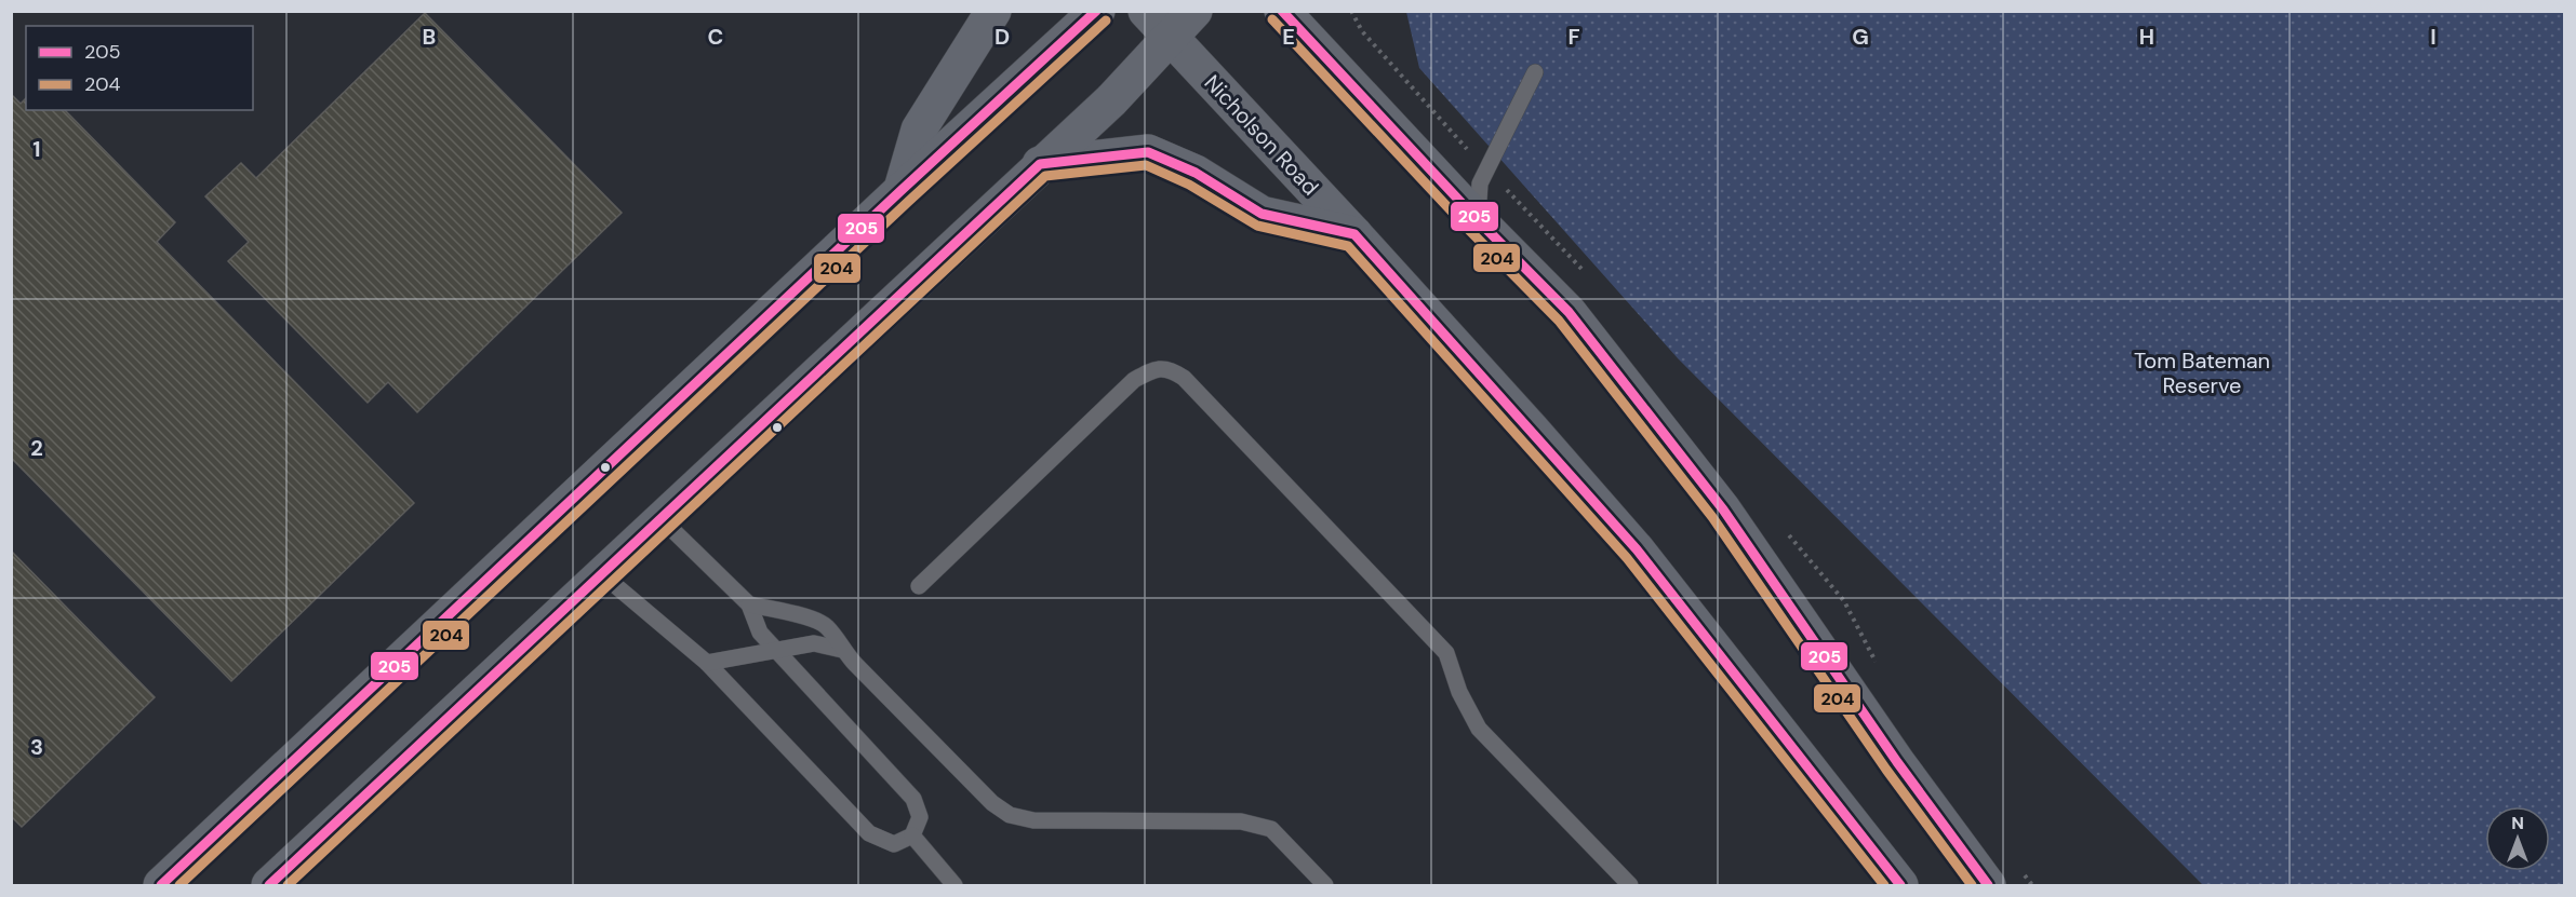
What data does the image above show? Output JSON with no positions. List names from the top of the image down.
{
  "streets": {
    "main road": ["Nicholson Road"]
  },
  "parks": ["Tom Bateman Reserve"],
  "lines": ["transit line 205", "transit line 204"],
  "legend": ["205", "204"],
  "north": "top",
  "grid": {
    "columns": [
      "B",
      "C",
      "D",
      "E",
      "F",
      "G",
      "H",
      "I"
    ],
    "rows": ["1", "2", "3"]
  }
}
